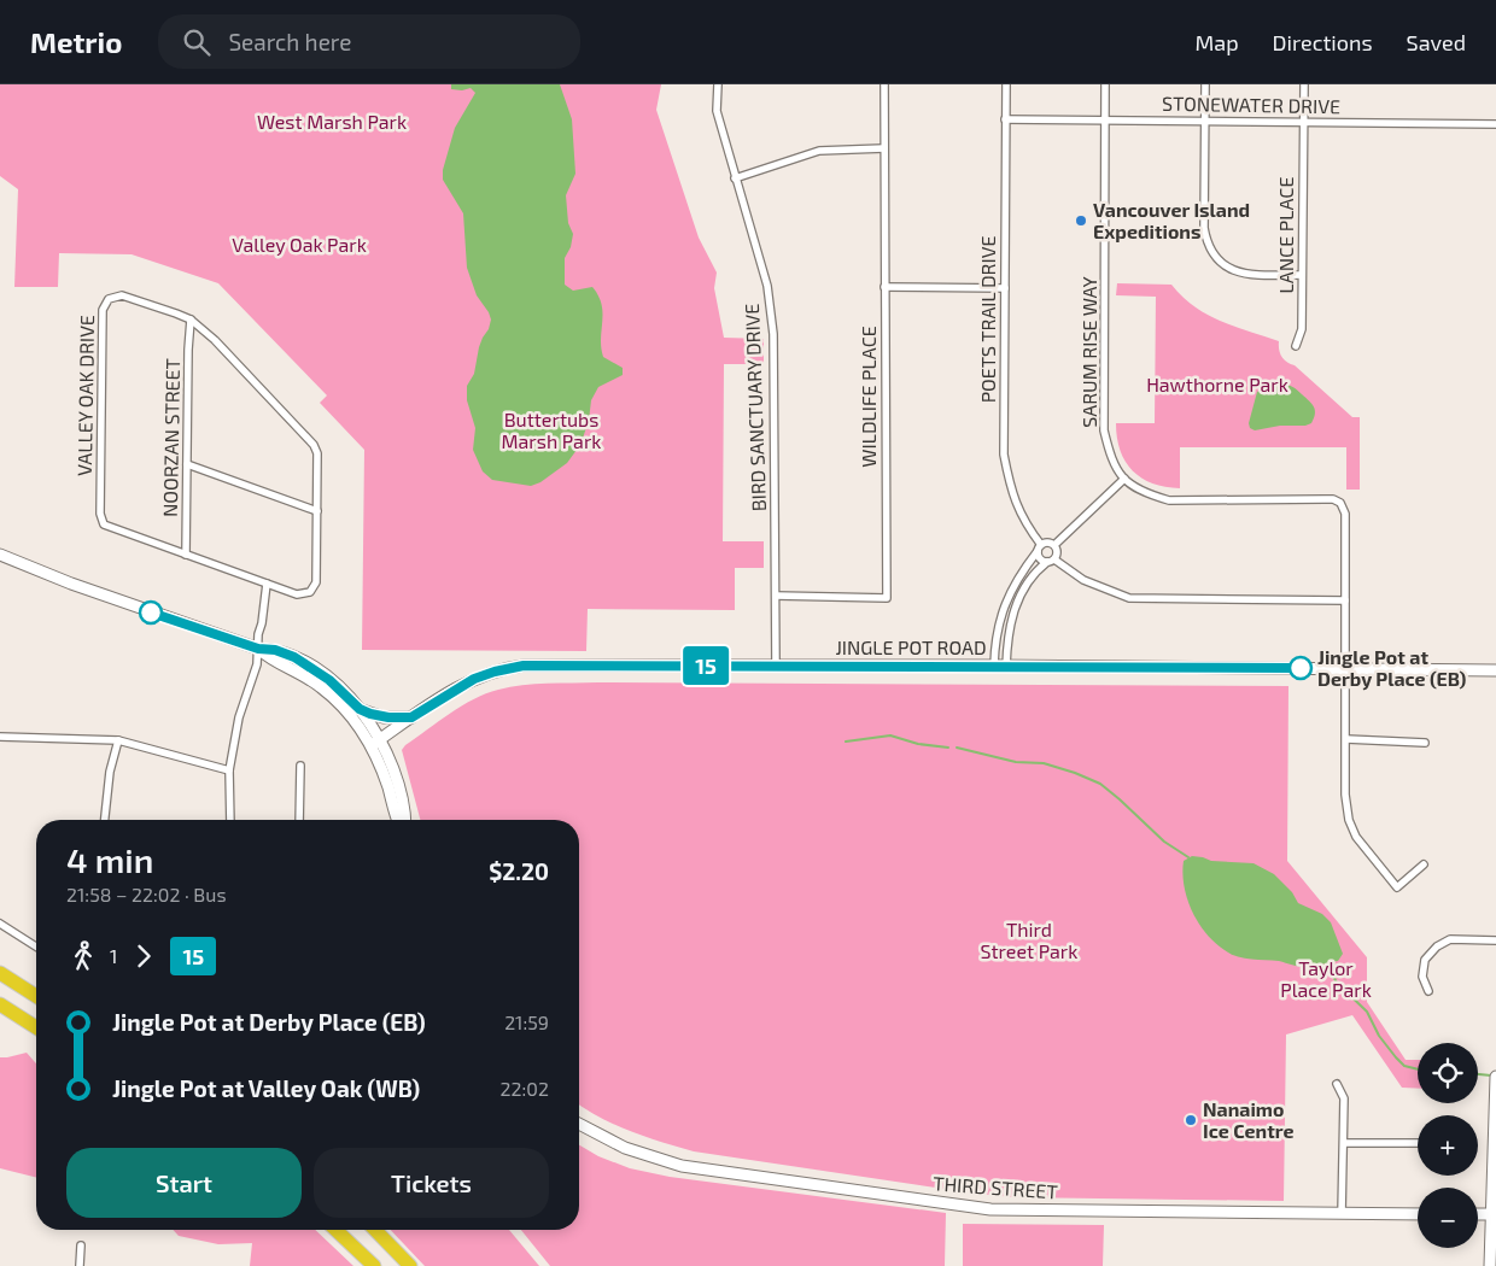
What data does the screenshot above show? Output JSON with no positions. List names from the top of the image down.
{
  "streets": {
    "main road": ["JINGLE POT ROAD", "THIRD STREET"],
    "street": [
      "STONEWATER DRIVE",
      "LANCE PLACE",
      "POETS TRAIL DRIVE",
      "SARUM RISE WAY",
      "VALLEY OAK DRIVE",
      "WILDLIFE PLACE",
      "BIRD SANCTUARY DRIVE",
      "NOORZAN STREET"
    ]
  },
  "crossings": [
    ["STONEWATER DRIVE", "LANCE PLACE"],
    ["STONEWATER DRIVE", "POETS TRAIL DRIVE"],
    ["STONEWATER DRIVE", "SARUM RISE WAY"],
    ["VALLEY OAK DRIVE", "NOORZAN STREET"],
    ["WILDLIFE PLACE", "BIRD SANCTUARY DRIVE"],
    ["BIRD SANCTUARY DRIVE", "JINGLE POT ROAD"]
  ],
  "parks": [
    "West Marsh Park",
    "Valley Oak Park",
    "Hawthorne Park",
    "Buttertubs Marsh Park",
    "Third Street Park",
    "Taylor Place Park"
  ],
  "places": ["Vancouver Island Expeditions", "Jingle Pot at Derby Place (EB)", "Nanaimo Ice Centre"],
  "lines": ["bus line 15"],
  "page": {
    "header": "Metrio",
    "search": "Search here",
    "nav": ["Map", "Directions", "Saved"],
    "on_map": "15",
    "heading": ["4 min", "21:58 – 22:02 · Bus", "$2.20"],
    "legs": ["1", "15"],
    "list": [
      {
        "name": "Jingle Pot at Derby Place (EB)",
        "value": "21:59"
      },
      {
        "name": "Jingle Pot at Valley Oak (WB)",
        "value": "22:02"
      }
    ],
    "map_buttons": ["+", "−"],
    "buttons": ["Start", "Tickets"]
  }
}
